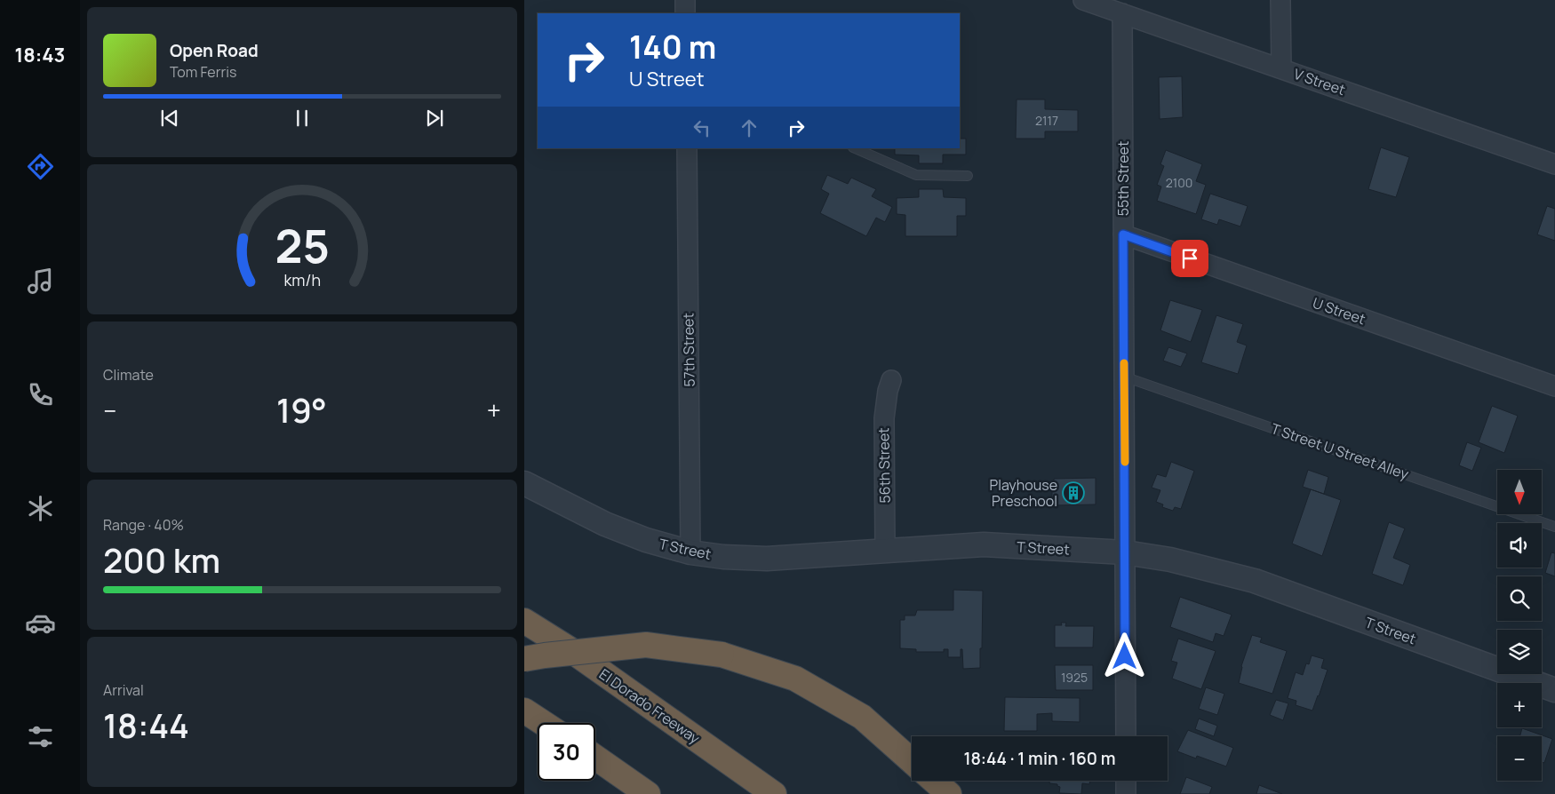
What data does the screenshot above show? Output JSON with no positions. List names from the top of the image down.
{
  "streets": {
    "highway": ["El Dorado Freeway"],
    "street": [
      "V Street",
      "55th Street",
      "U Street",
      "57th Street",
      "56th Street",
      "T Street"
    ],
    "lane": ["T Street U Street Alley"]
  },
  "crossings": [
    ["V Street", "55th Street"],
    ["55th Street", "U Street"],
    ["55th Street", "T Street U Street Alley"],
    ["55th Street", "T Street"],
    ["57th Street", "T Street"],
    ["56th Street", "T Street"]
  ],
  "places": {
    "building": ["Playhouse Preschool"]
  },
  "house_numbers": ["2117", "2100", "1925"],
  "north": "bottom",
  "page": {
    "tabs": "18:43",
    "turn": ["140 m", "U Street"],
    "song": ["Open Road", "Tom Ferris"],
    "tile": [
      "Climate",
      ["Range · 40%", "200 km"],
      ["Arrival", "18:44"]
    ],
    "heat": ["−", "19°", "+"],
    "map_buttons": ["+", "−"],
    "limit": "30",
    "trip": "18:44 · 1 min · 160 m",
    "gauge": ["25", "km/h"]
  }
}
